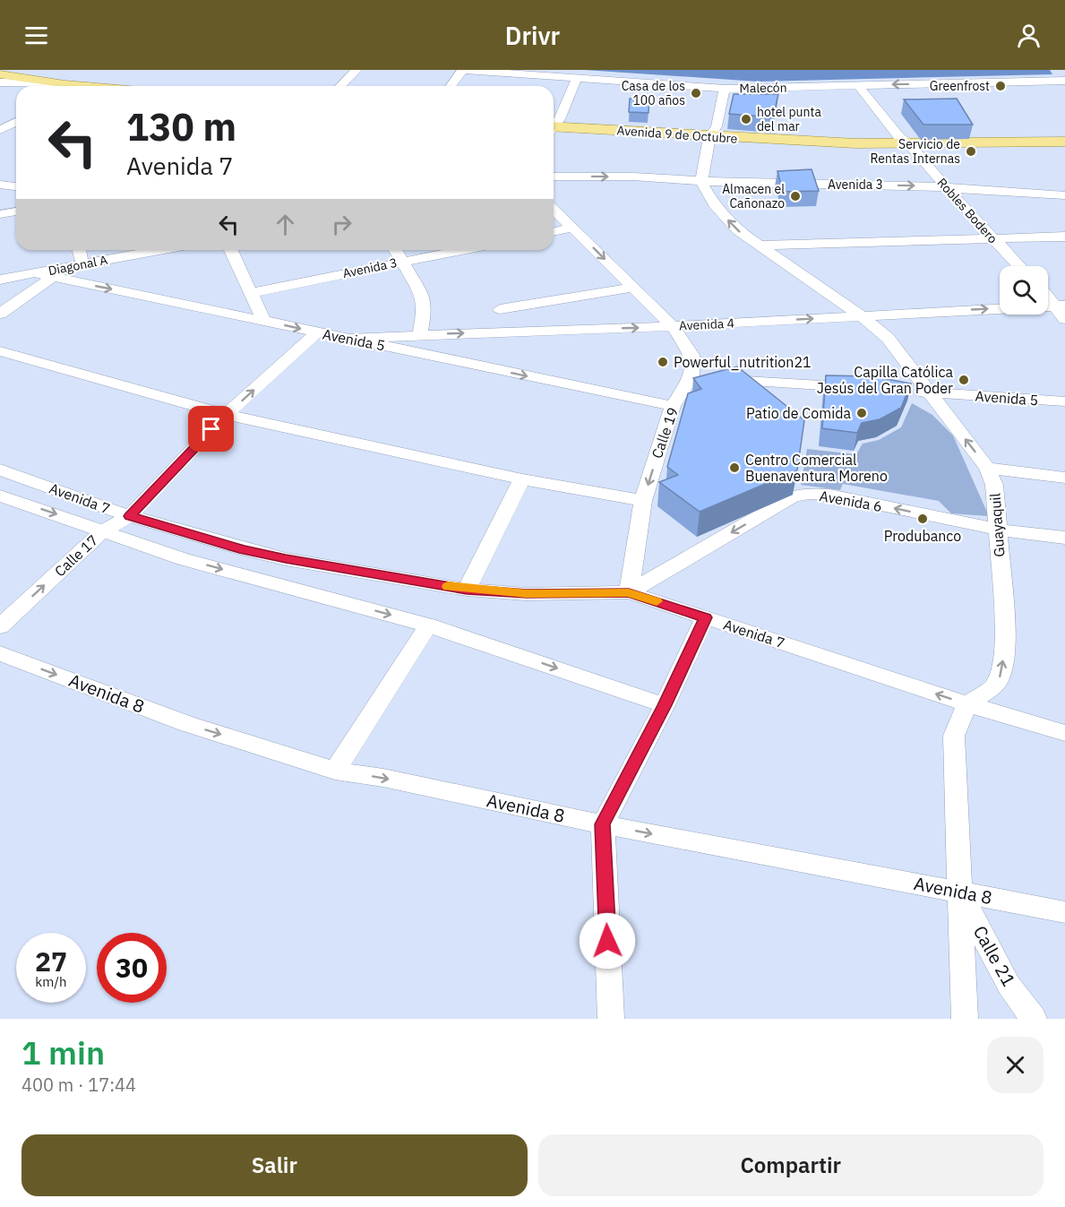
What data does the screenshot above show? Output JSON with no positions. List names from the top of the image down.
{
  "streets": {
    "main road": ["Avenida 9 de Octubre"],
    "street": [
      "Malecón",
      "Avenida 3",
      "Robles Bodero",
      "Diagonal A",
      "Avenida 4",
      "Avenida 5",
      "Calle 19",
      "Avenida 7",
      "Avenida 6",
      "Guayaquil",
      "Calle 17",
      "Avenida 8",
      "Calle 21"
    ]
  },
  "crossings": [
    ["Malecón", "Robles Bodero"],
    ["Avenida 9 de Octubre", "Robles Bodero"],
    ["Avenida 3", "Robles Bodero"],
    ["Avenida 3", "Guayaquil"],
    ["Diagonal A", "Avenida 5"],
    ["Avenida 4", "Avenida 5"],
    ["Avenida 4", "Guayaquil"],
    ["Avenida 5", "Calle 19"],
    ["Avenida 5", "Guayaquil"],
    ["Avenida 5", "Calle 17"],
    ["Calle 19", "Avenida 7"],
    ["Calle 19", "Avenida 6"],
    ["Avenida 7", "Avenida 6"],
    ["Avenida 7", "Guayaquil"],
    ["Avenida 7", "Calle 17"],
    ["Avenida 6", "Guayaquil"],
    ["Avenida 8", "Calle 21"]
  ],
  "one_way": [
    "Calle 19",
    "Guayaquil",
    "Calle 17",
    "Avenida 8"
  ],
  "places": [
    "Greenfrost",
    "Casa de los 100 años",
    "hotel punta del mar",
    "Servicio de Rentas Internas",
    "Almacen el Cañonazo",
    "Powerful_nutrition21",
    "Capilla Católica Jesús del Gran Poder",
    "Patio de Comida",
    "Centro Comercial Buenaventura Moreno",
    "Produbanco"
  ],
  "page": {
    "header": "Drivr",
    "turn": ["130 m", "Avenida 7"],
    "speed": "27 km/h",
    "limit": "30",
    "heading": ["1 min", "400 m · 17:44"],
    "buttons": ["Salir", "Compartir"]
  }
}
